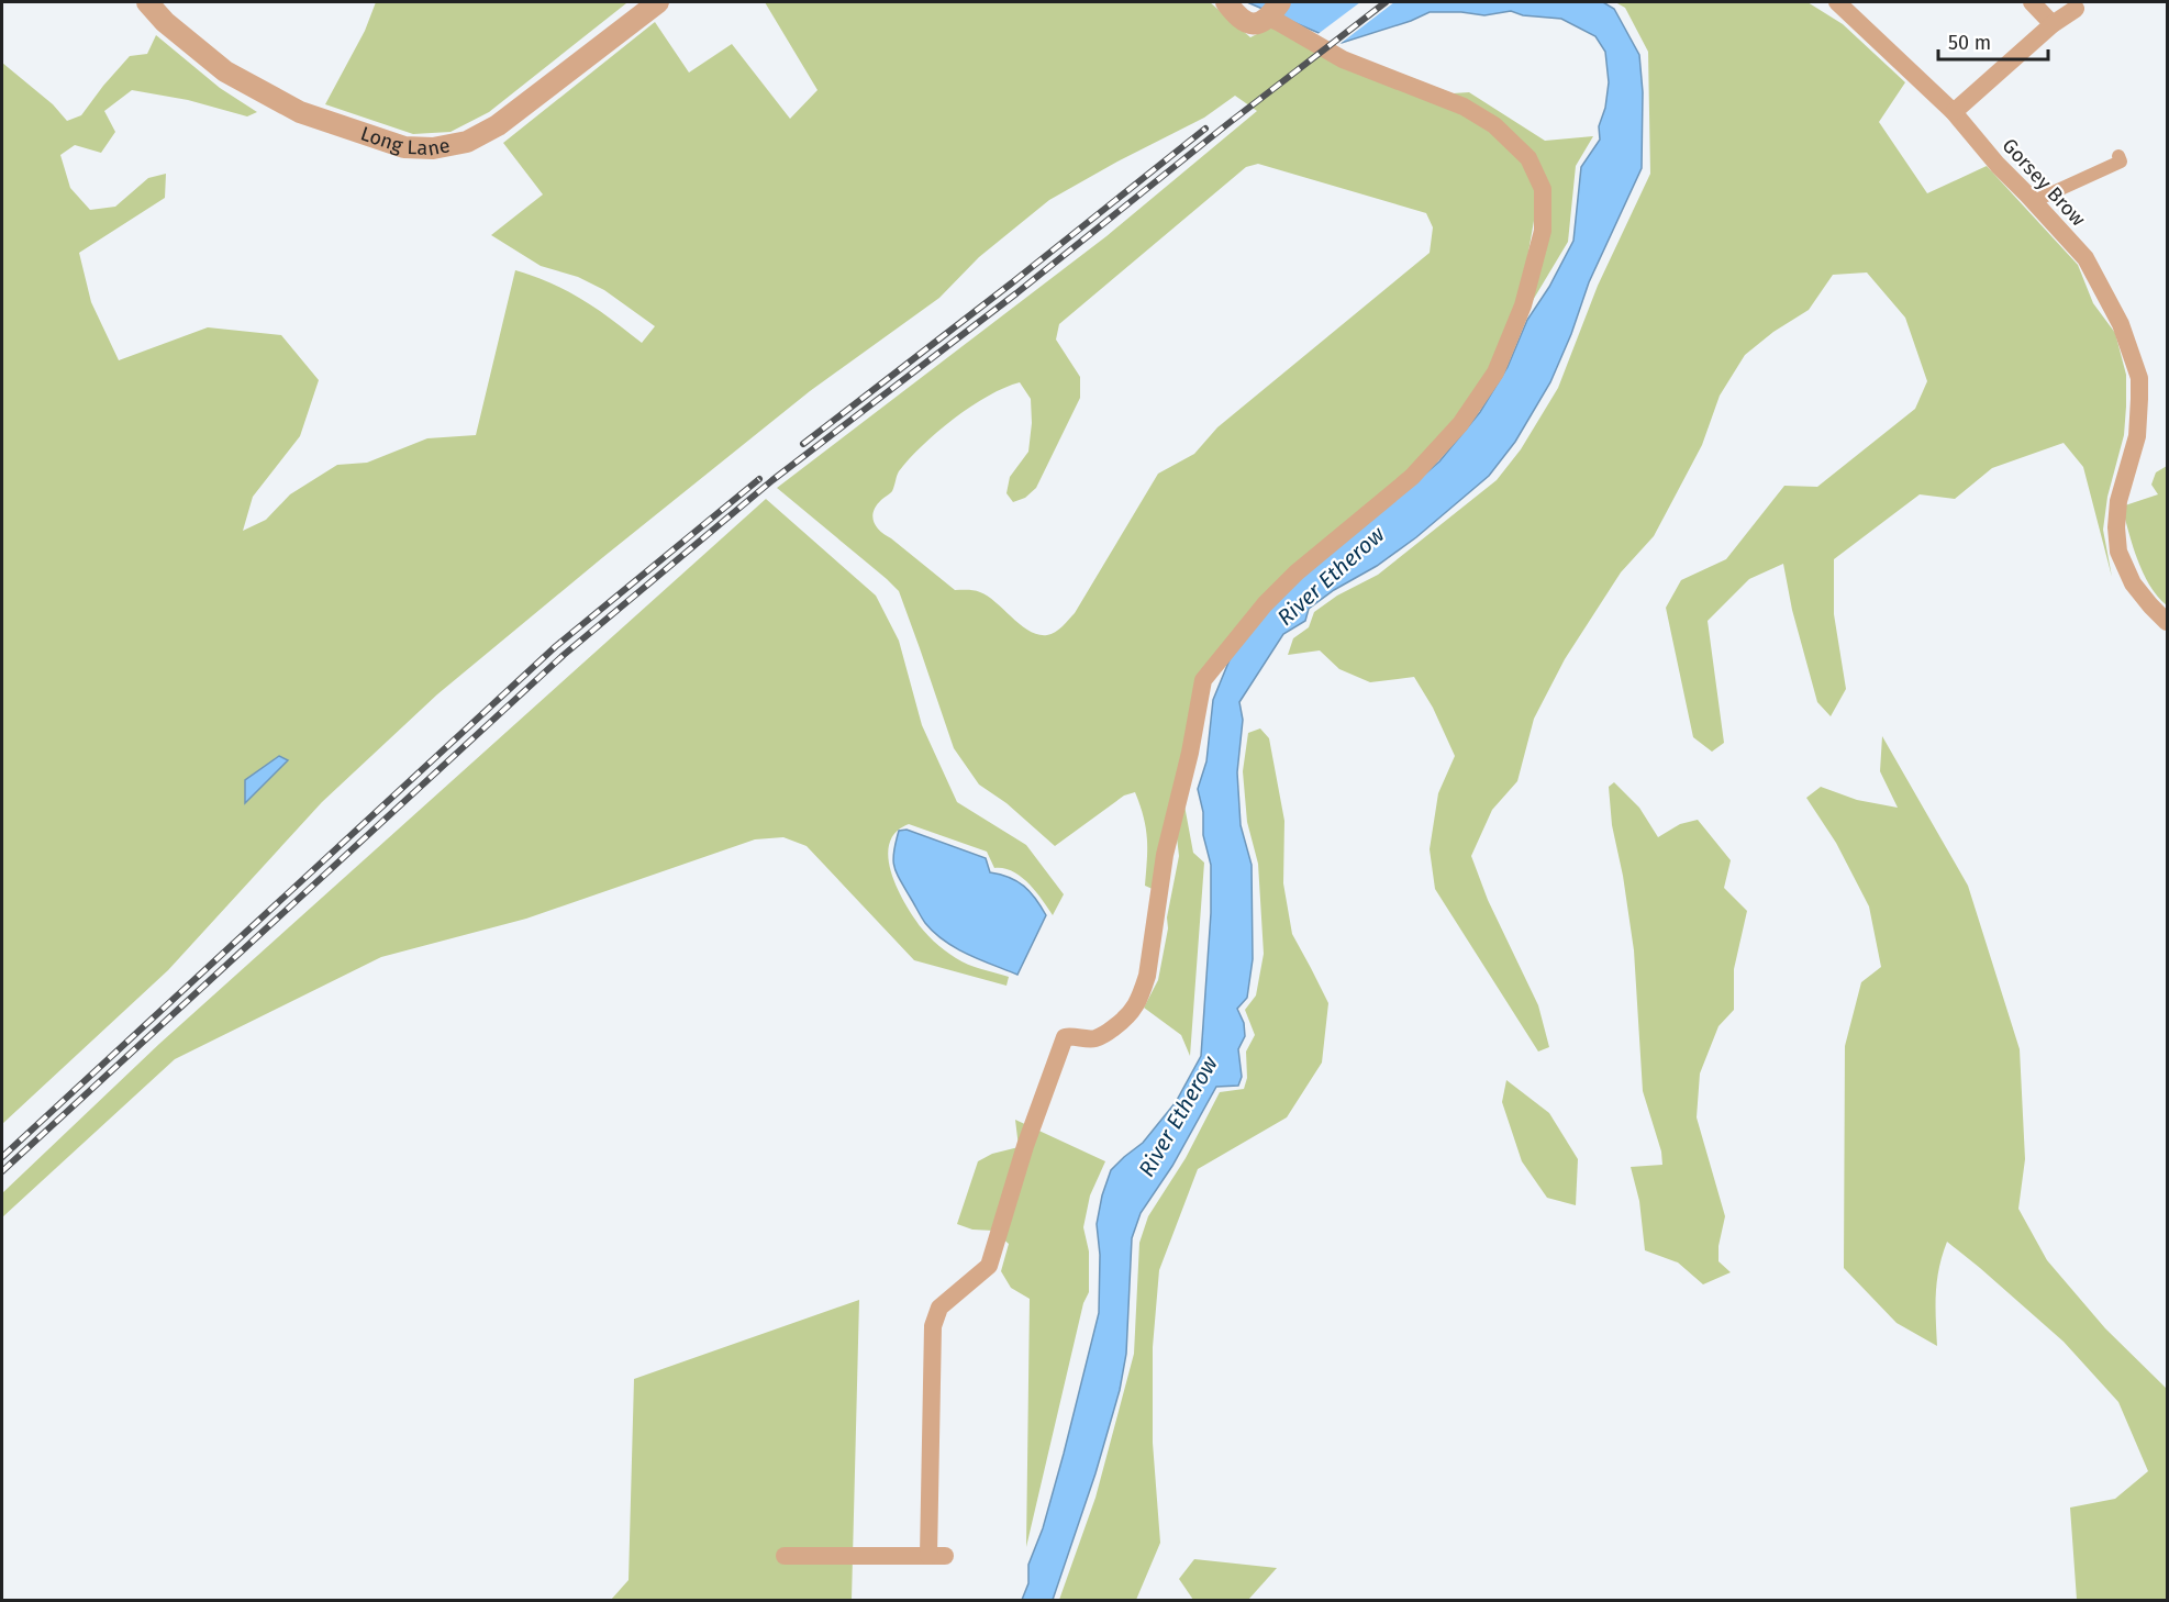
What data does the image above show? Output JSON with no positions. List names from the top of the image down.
{
  "streets": {
    "street": ["Long Lane", "Gorsey Brow"]
  },
  "water": ["River Etherow"],
  "scale_bar": "50 m"
}
